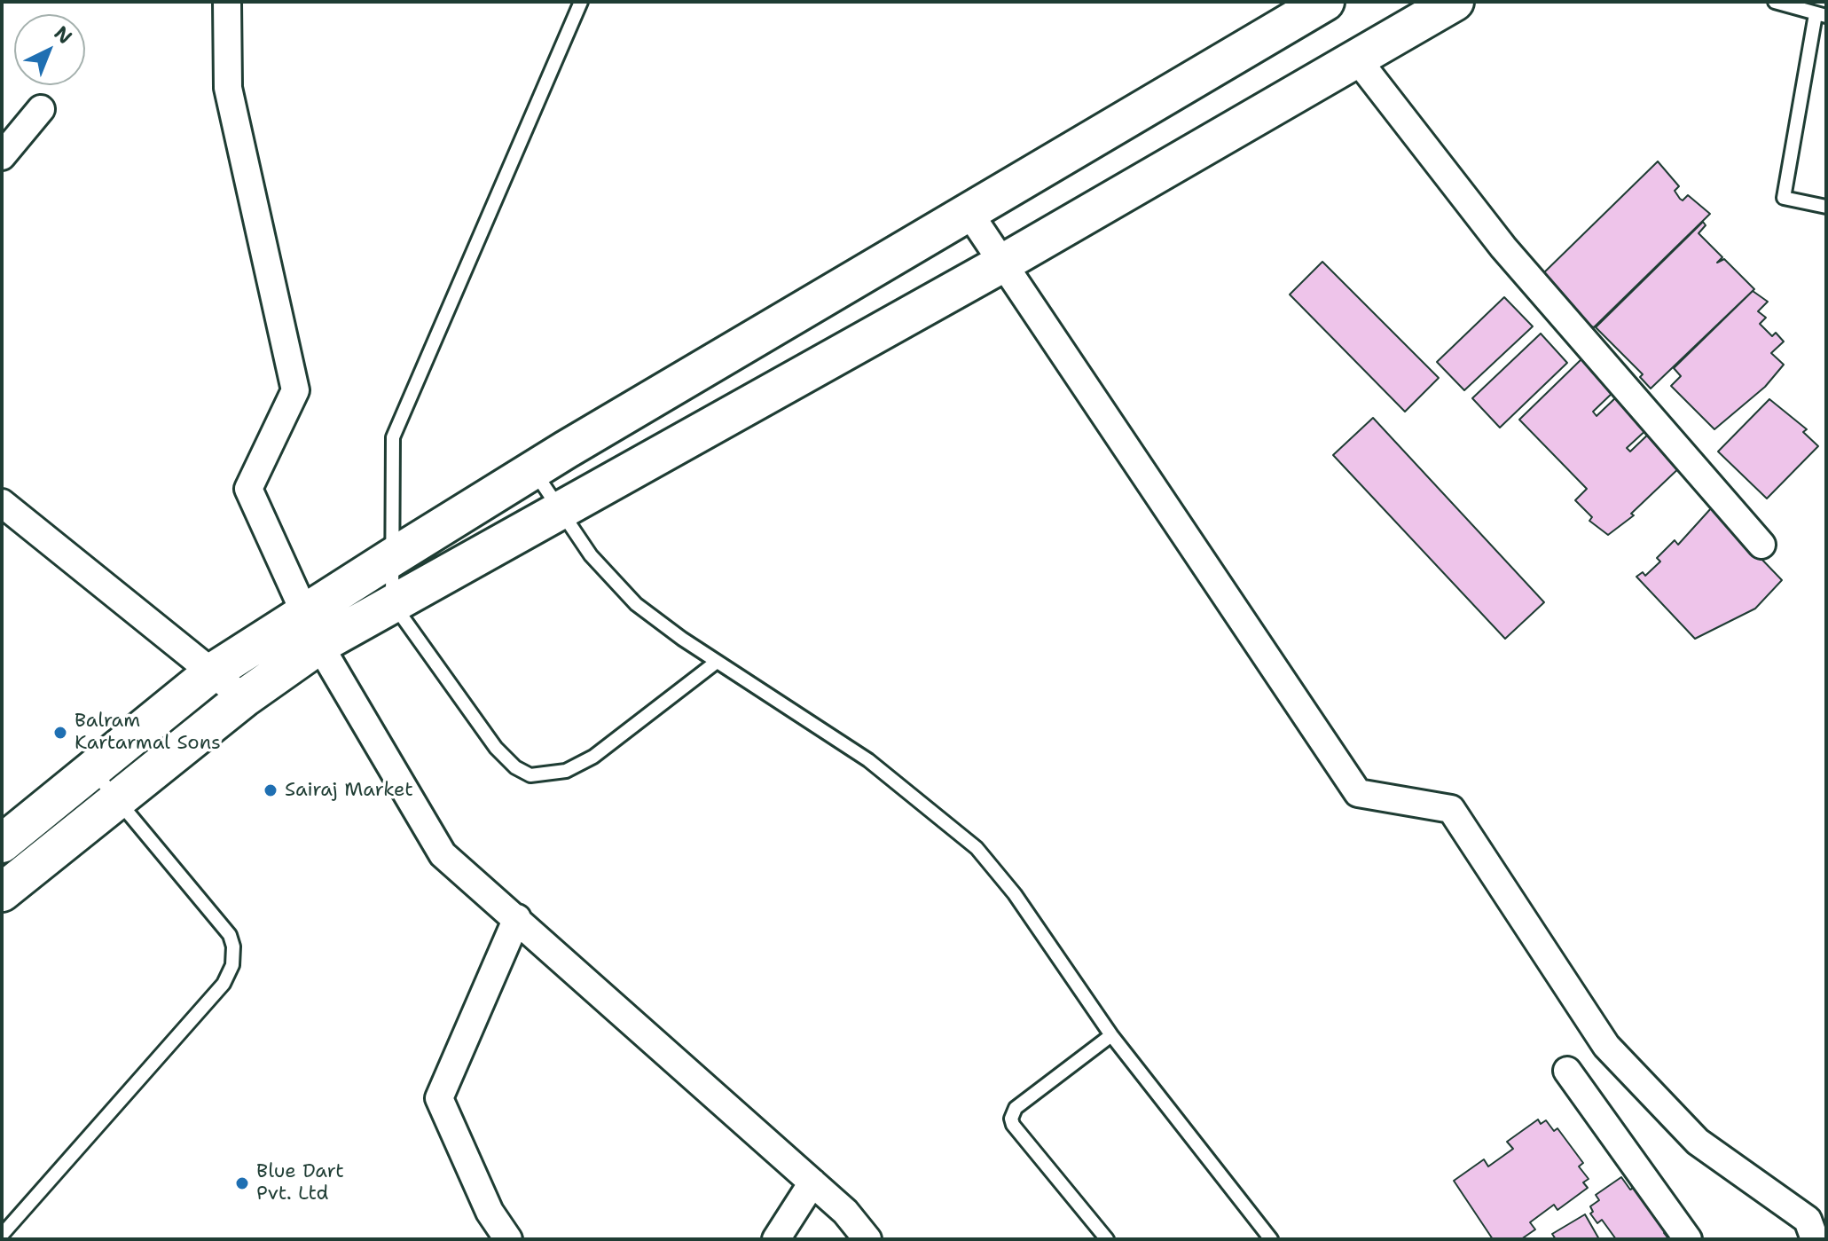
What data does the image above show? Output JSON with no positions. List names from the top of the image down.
{
  "places": ["Balram Kartarmal Sons", "Sairaj Market", "Blue Dart Pvt. Ltd"],
  "north": "top right"
}
